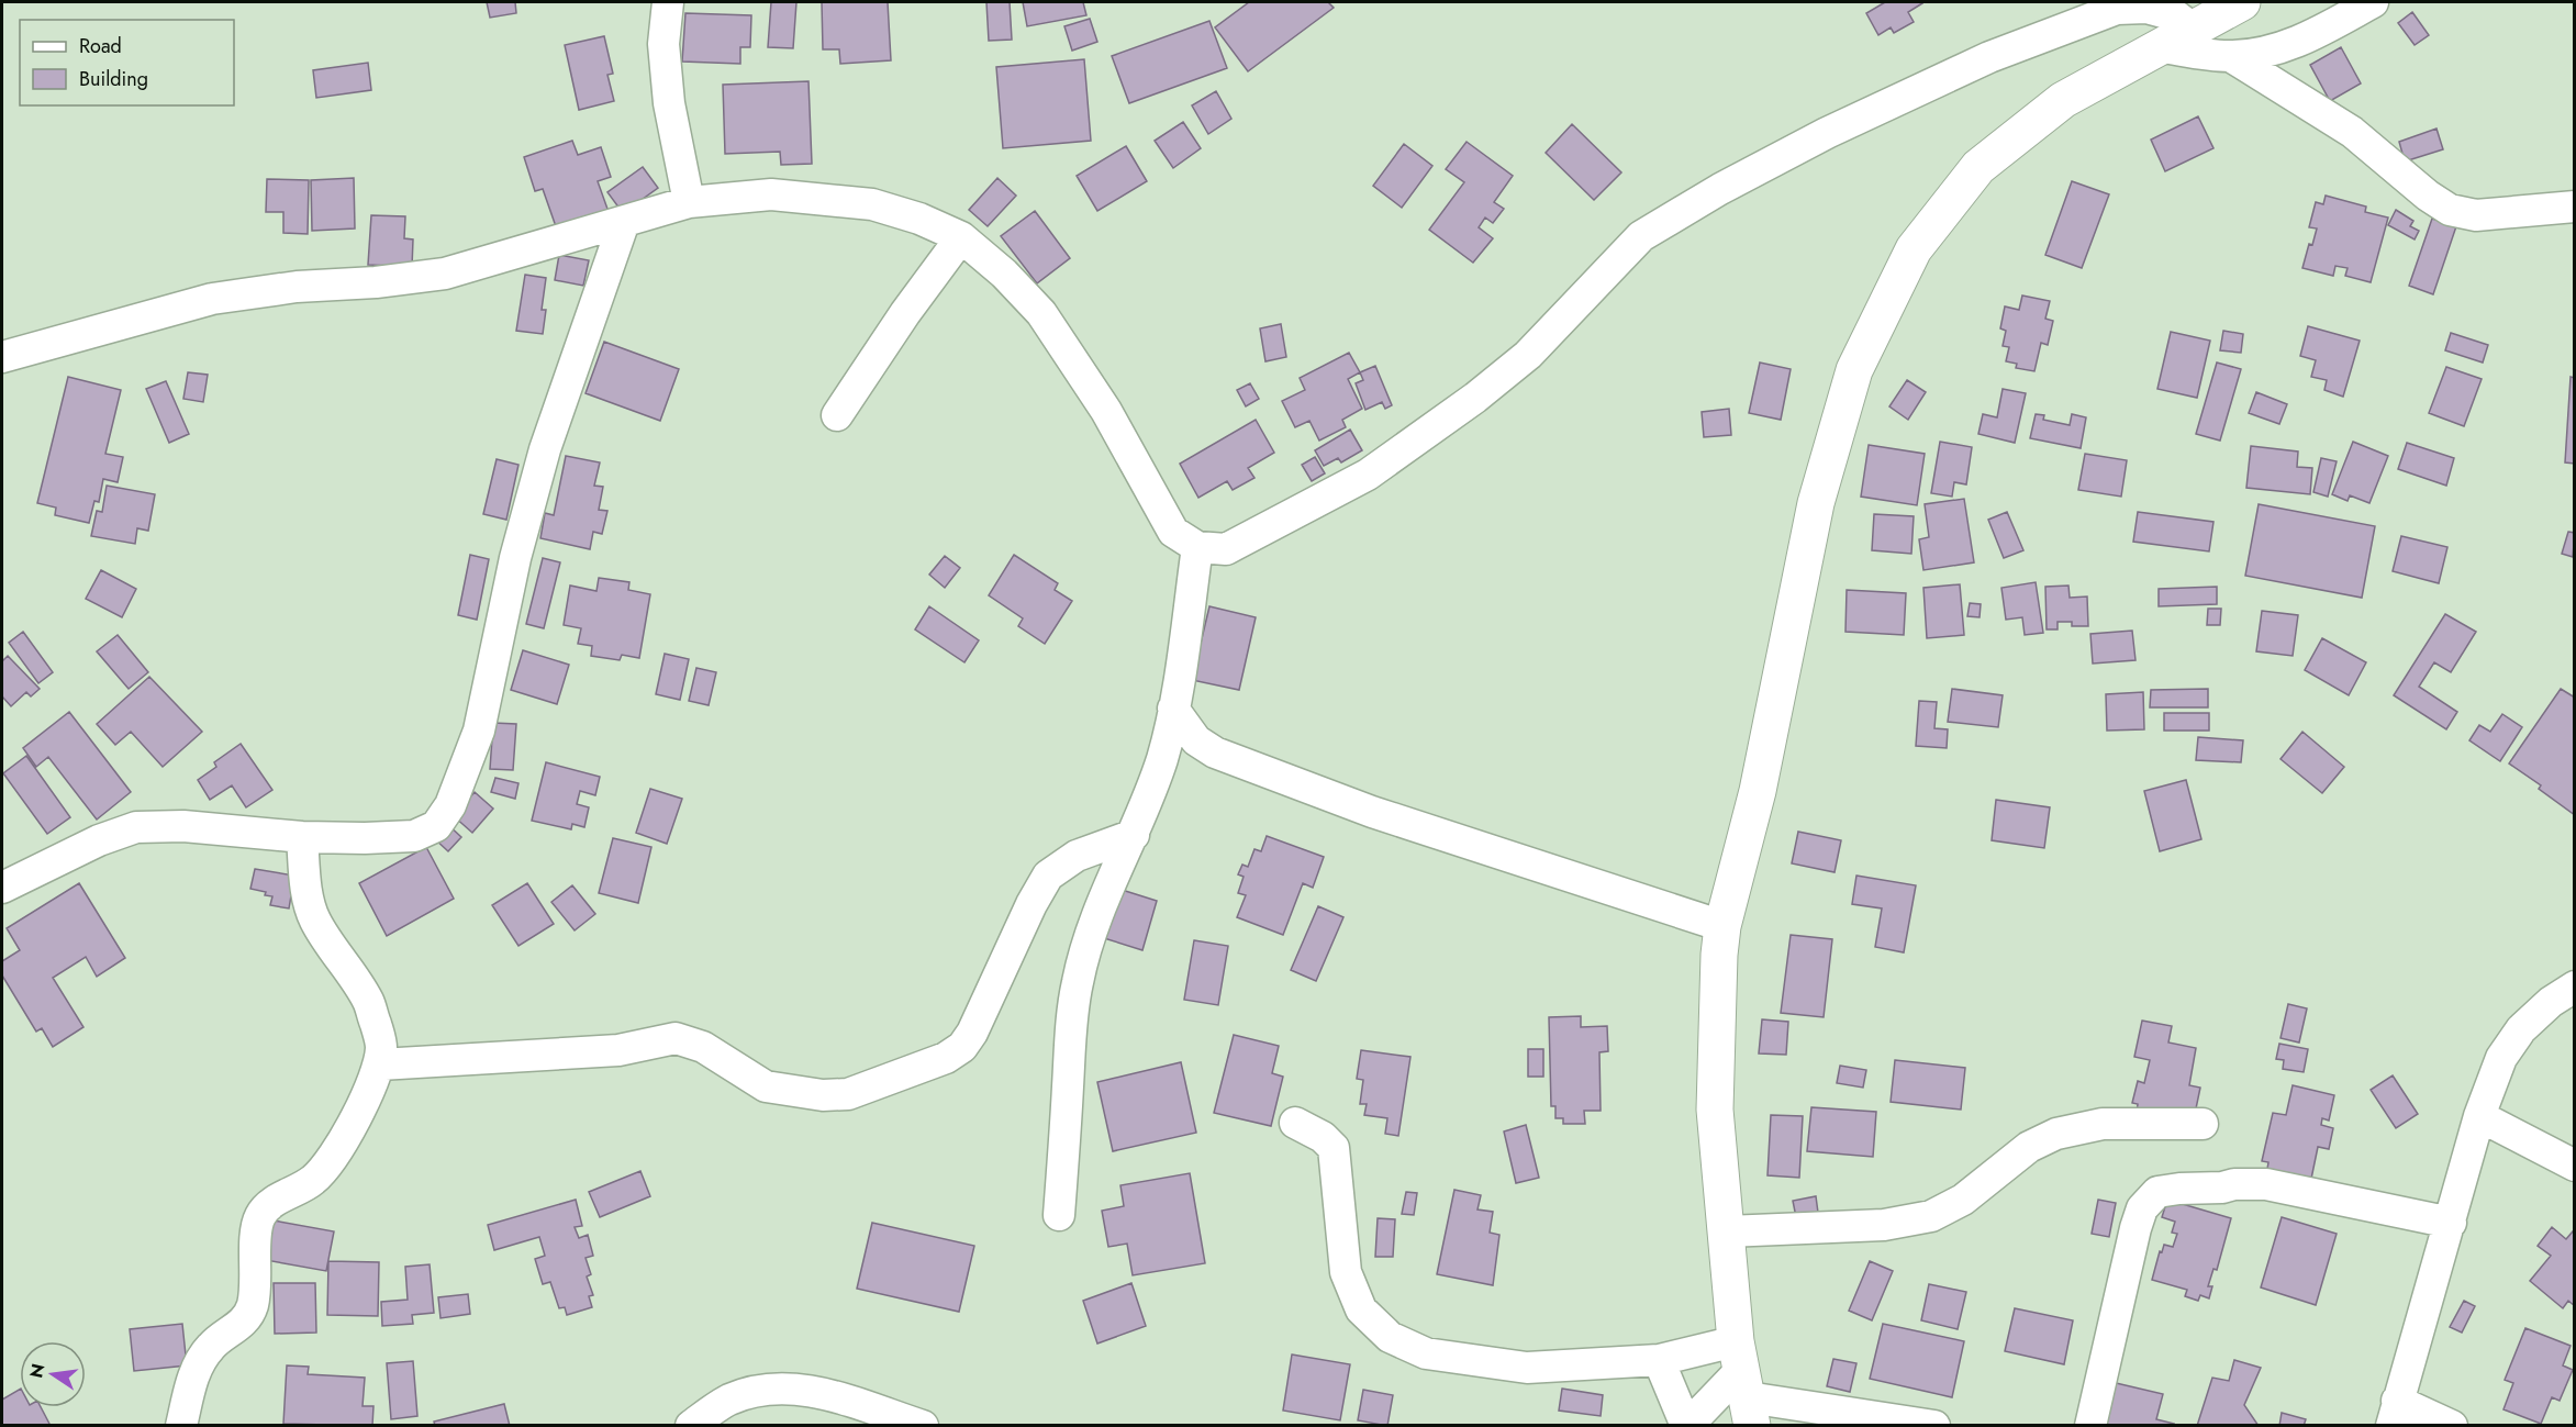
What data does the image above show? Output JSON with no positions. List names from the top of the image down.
{
  "legend": ["Road", "Building"],
  "north": "left"
}
